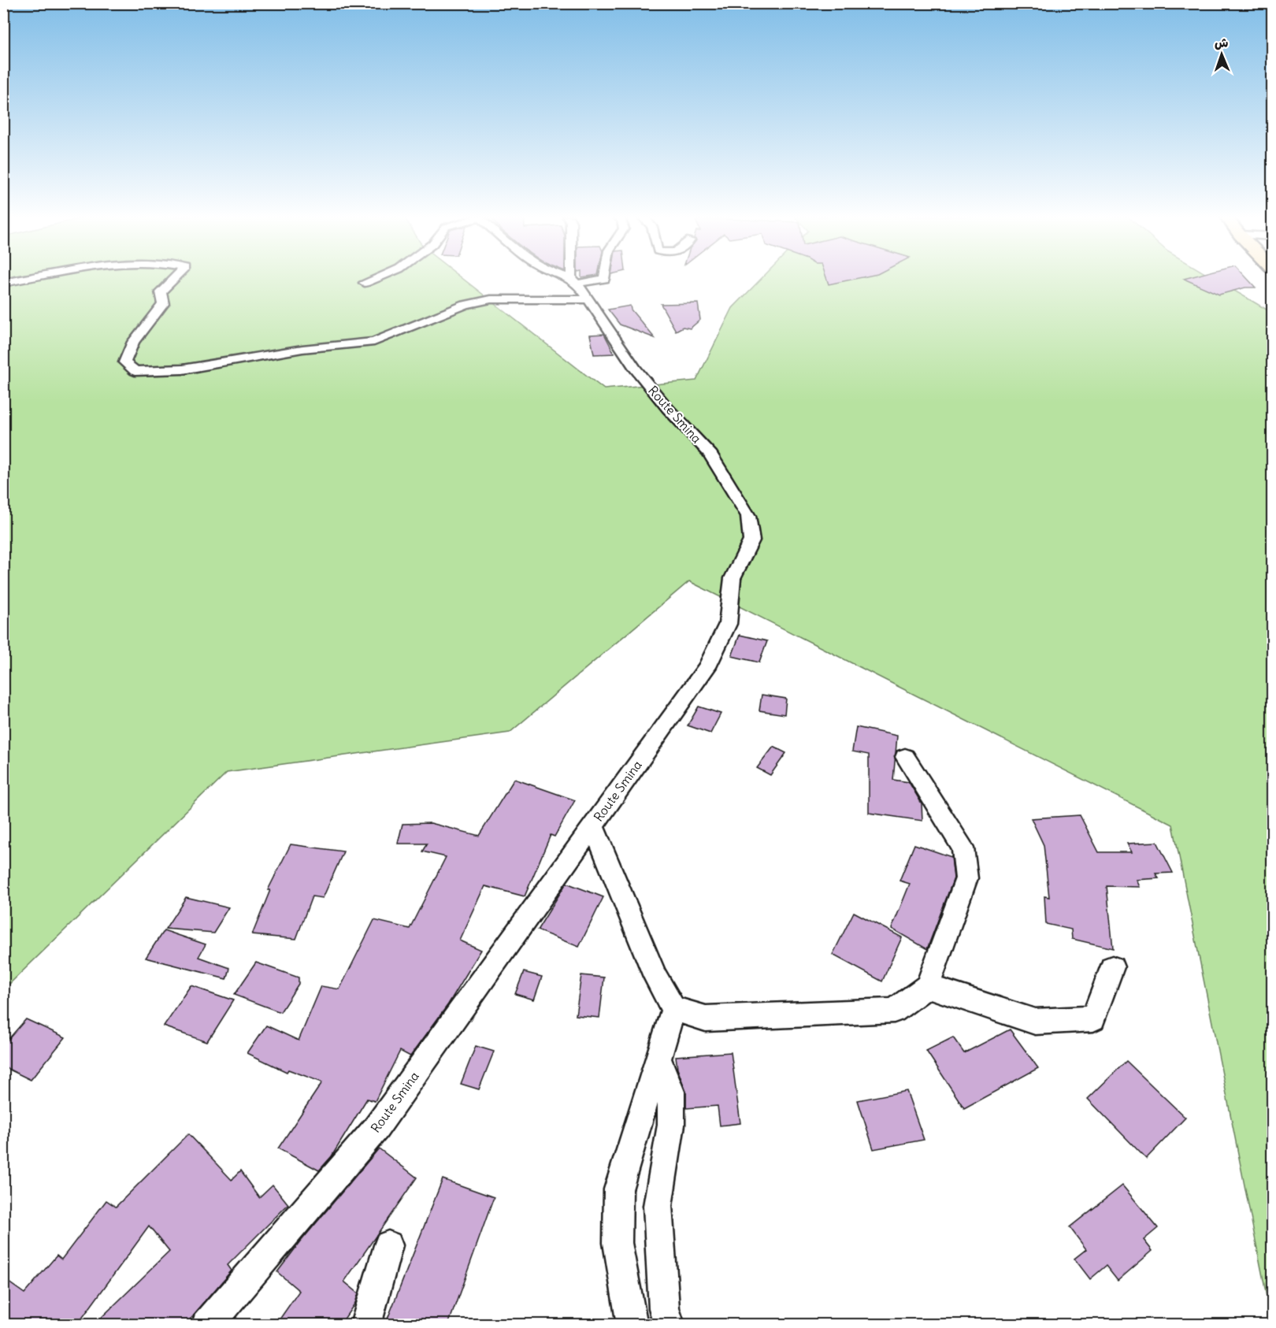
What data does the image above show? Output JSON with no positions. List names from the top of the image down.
{
  "streets": {
    "street": ["Route Smina"]
  },
  "north": "top"
}
